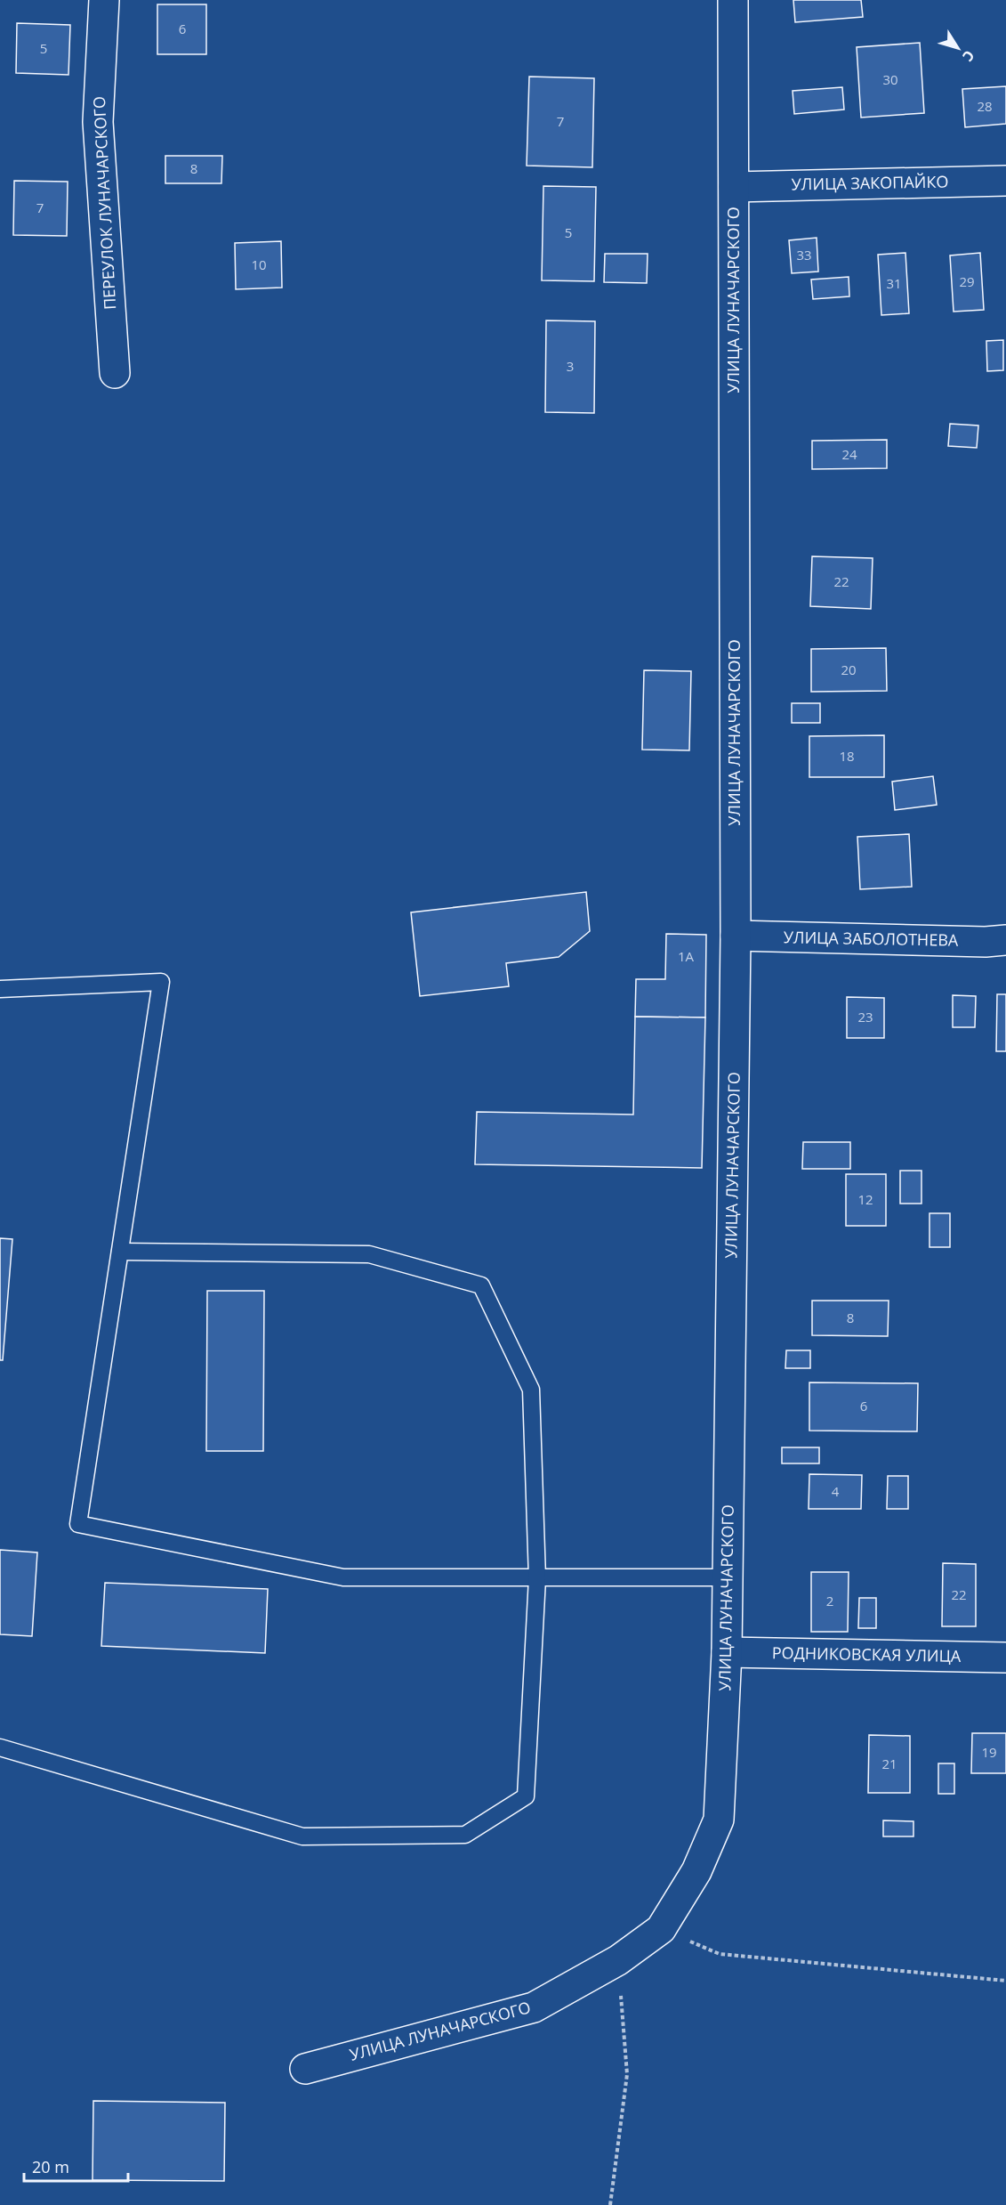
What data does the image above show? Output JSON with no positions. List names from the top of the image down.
{
  "streets": {
    "street": [
      "УЛИЦА ЗАКОПАЙКО",
      "ПЕРЕУЛОК ЛУНАЧАРСКОГО",
      "УЛИЦА ЛУНАЧАРСКОГО",
      "УЛИЦА ЗАБОЛОТНЕВА",
      "РОДНИКОВСКАЯ УЛИЦА"
    ]
  },
  "crossings": [
    ["УЛИЦА ЗАКОПАЙКО", "УЛИЦА ЛУНАЧАРСКОГО"],
    ["УЛИЦА ЛУНАЧАРСКОГО", "УЛИЦА ЗАБОЛОТНЕВА"],
    ["УЛИЦА ЛУНАЧАРСКОГО", "РОДНИКОВСКАЯ УЛИЦА"]
  ],
  "house_numbers": [
    "6",
    "5",
    "30",
    "28",
    "7",
    "8",
    "7",
    "5",
    "33",
    "10",
    "29",
    "31",
    "3",
    "24",
    "22",
    "20",
    "18",
    "1А",
    "23",
    "12",
    "8",
    "6",
    "4",
    "22",
    "2",
    "19",
    "21"
  ],
  "scale_bar": "20 m",
  "north": "bottom right"
}
